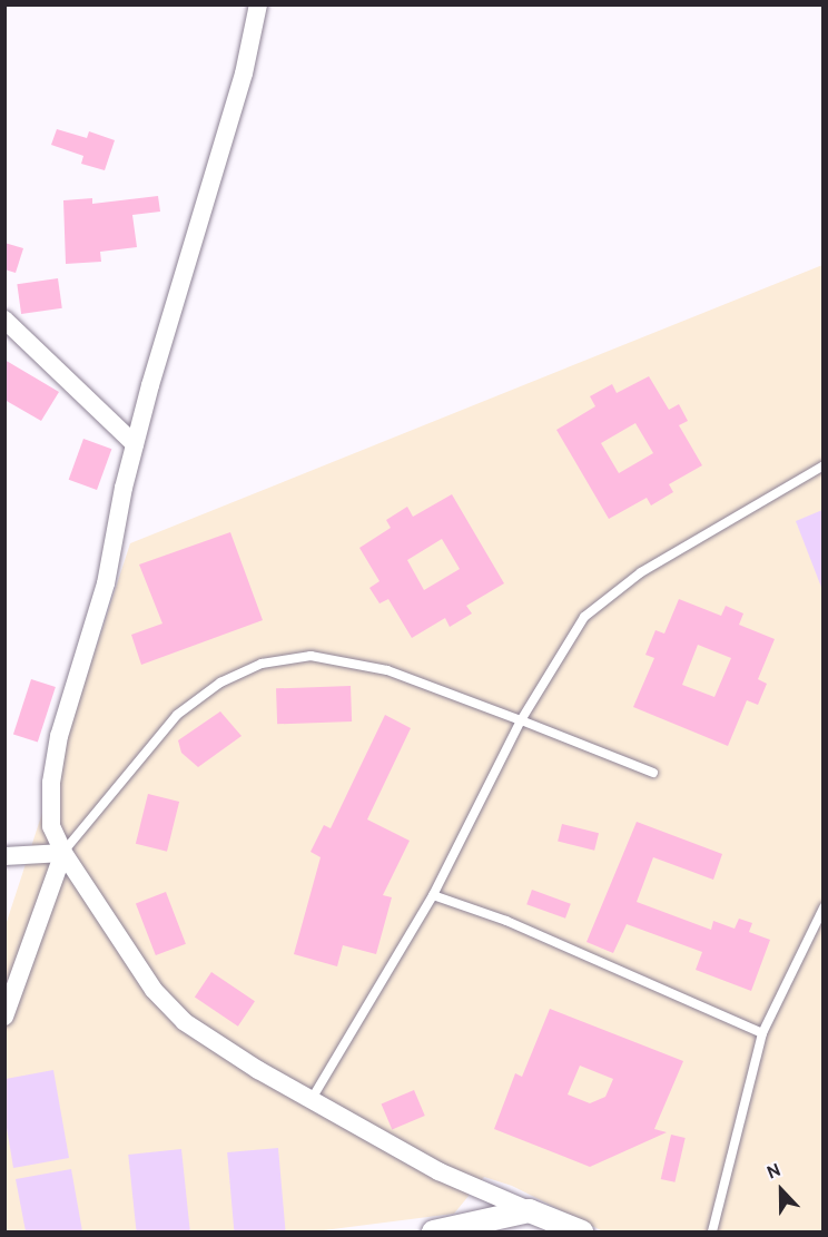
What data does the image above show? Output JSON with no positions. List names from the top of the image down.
{
  "north": "top"
}
